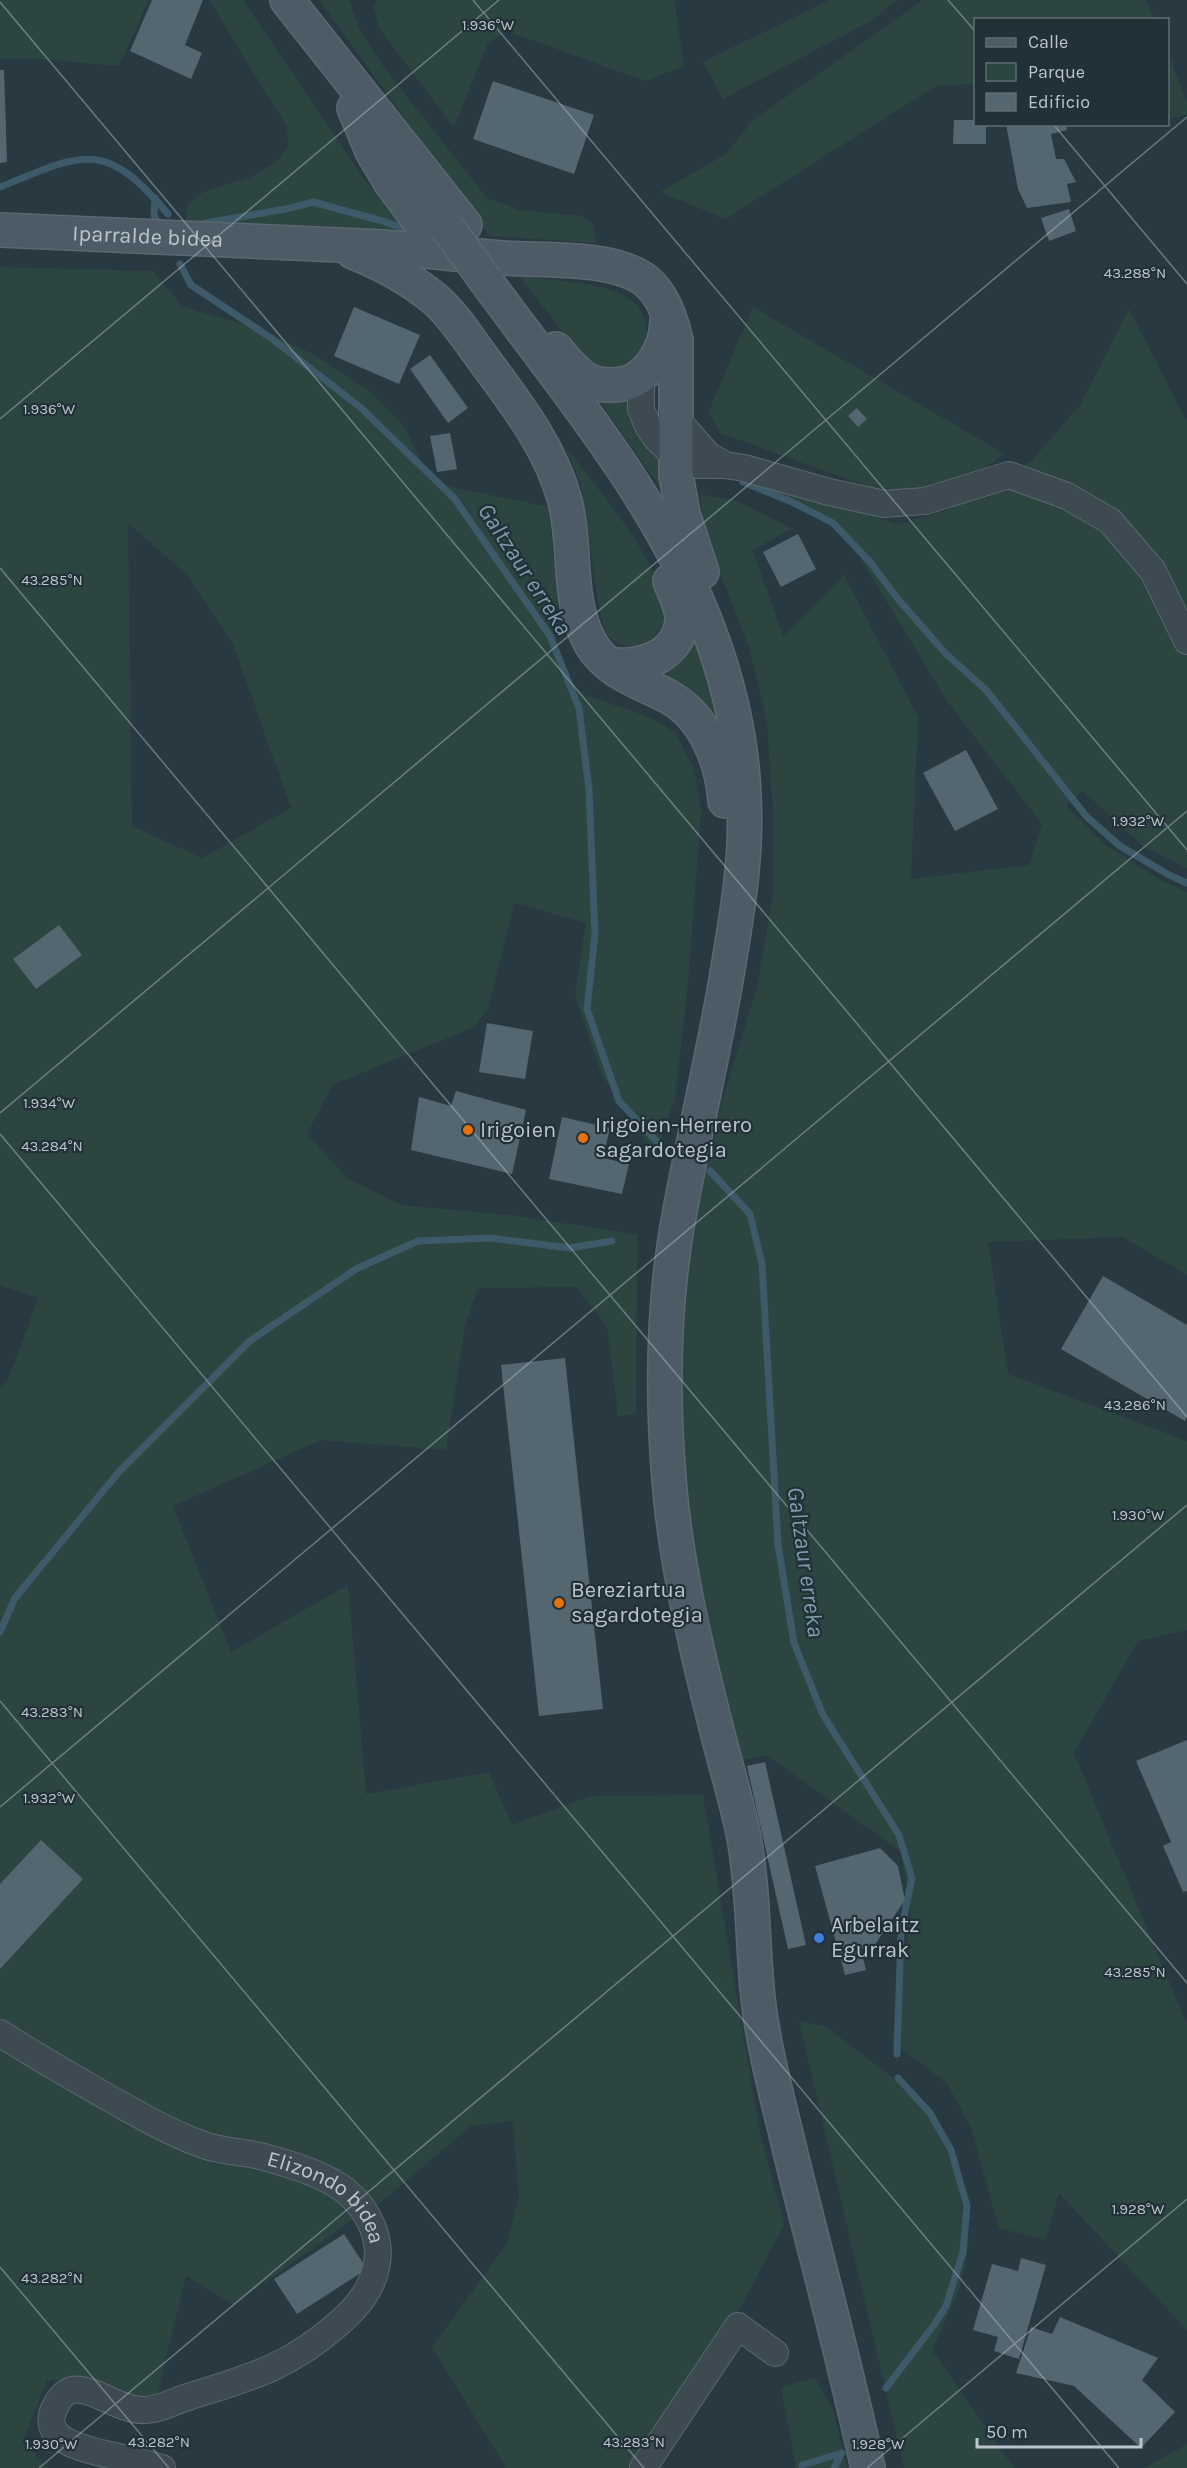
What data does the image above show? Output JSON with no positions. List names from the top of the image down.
{
  "streets": {
    "street": ["Iparralde bidea", "Elizondo bidea"]
  },
  "water": ["Galtzaur erreka"],
  "places": [
    "Irigoien",
    "Irigoien-Herrero sagardotegia",
    "Bereziartua sagardotegia",
    "Arbelaitz Egurrak"
  ],
  "legend": ["Calle", "Parque", "Edificio"],
  "scale_bar": "50 m",
  "coordinates": [
    "1.936°W",
    "43.288°N",
    "43.285°N",
    "1.932°W",
    "1.934°W",
    "43.284°N",
    "43.286°N",
    "1.930°W",
    "43.283°N",
    "1.928°W",
    "43.282°N"
  ]
}
